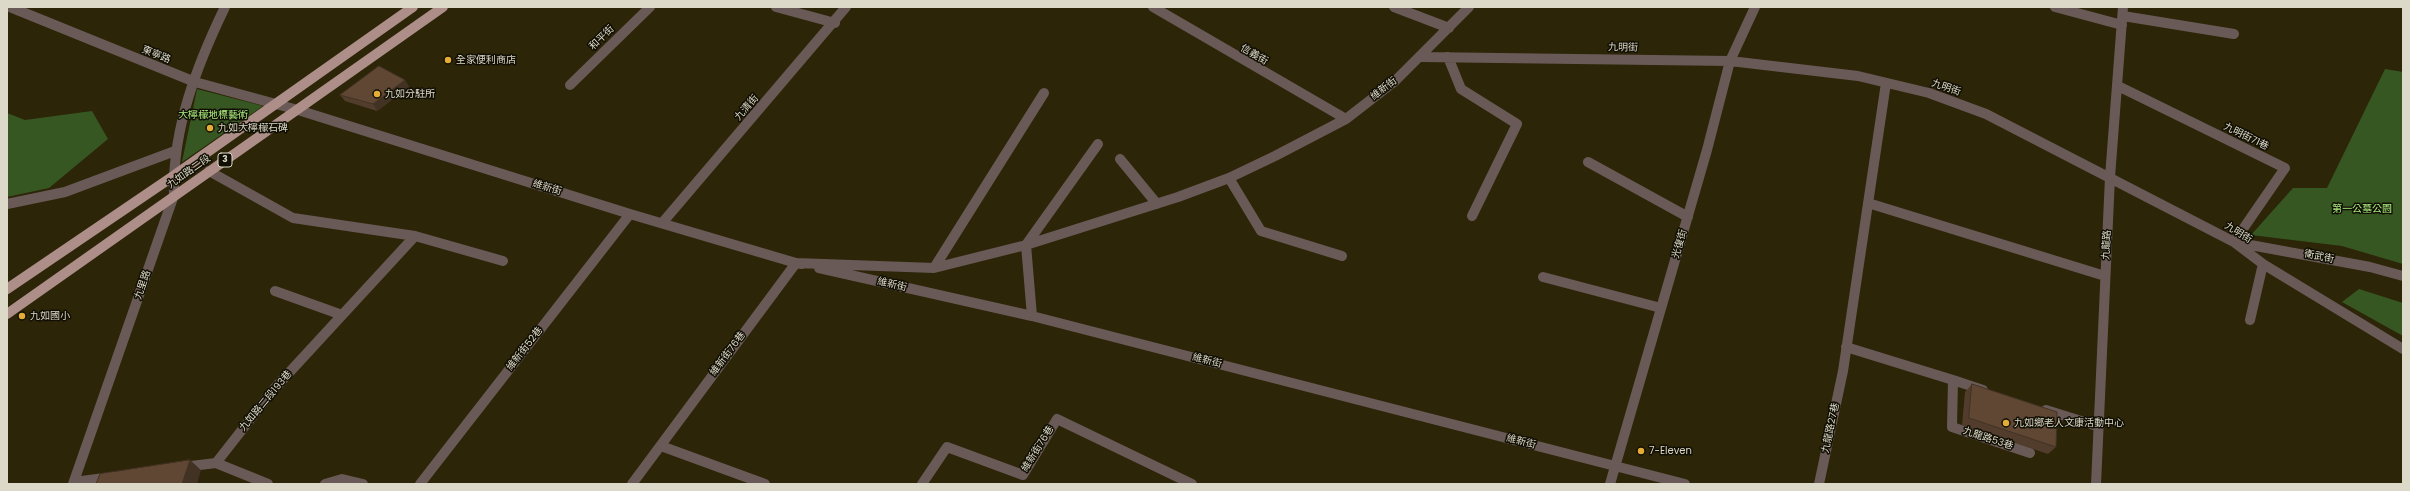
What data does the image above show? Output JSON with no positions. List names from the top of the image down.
{
  "streets": {
    "main road": ["3", "九如路二段"],
    "street": [
      "和平街",
      "九明街",
      "東寧路",
      "信義街",
      "維新街",
      "九清街",
      "九明街71巷",
      "光復街",
      "九龍路",
      "衛武街",
      "九里路",
      "維新街52巷",
      "維新街76巷",
      "九如路二段193巷",
      "九龍路27巷",
      "九龍路53巷"
    ]
  },
  "crossings": [
    ["九明街", "維新街"],
    ["九明街", "九明街71巷"],
    ["九明街", "光復街"],
    ["九明街", "九龍路"],
    ["九明街", "衛武街"],
    ["九明街", "九龍路27巷"],
    ["東寧路", "維新街"],
    ["東寧路", "九如路二段"],
    ["東寧路", "九里路"],
    ["信義街", "維新街"],
    ["維新街", "九清街"],
    ["維新街", "九如路二段"],
    ["維新街", "光復街"],
    ["維新街", "維新街52巷"],
    ["維新街", "維新街76巷"],
    ["九明街71巷", "九龍路"],
    ["九明街71巷", "衛武街"],
    ["九如路二段", "九里路"]
  ],
  "parks": ["大檸檬地標藝術", "第一公墓公園"],
  "places": [
    "全家便利商店",
    "九如分駐所",
    "九如大檸檬石碑",
    "九如國小",
    "九如鄉老人文康活動中心",
    "7-Eleven"
  ]
}
